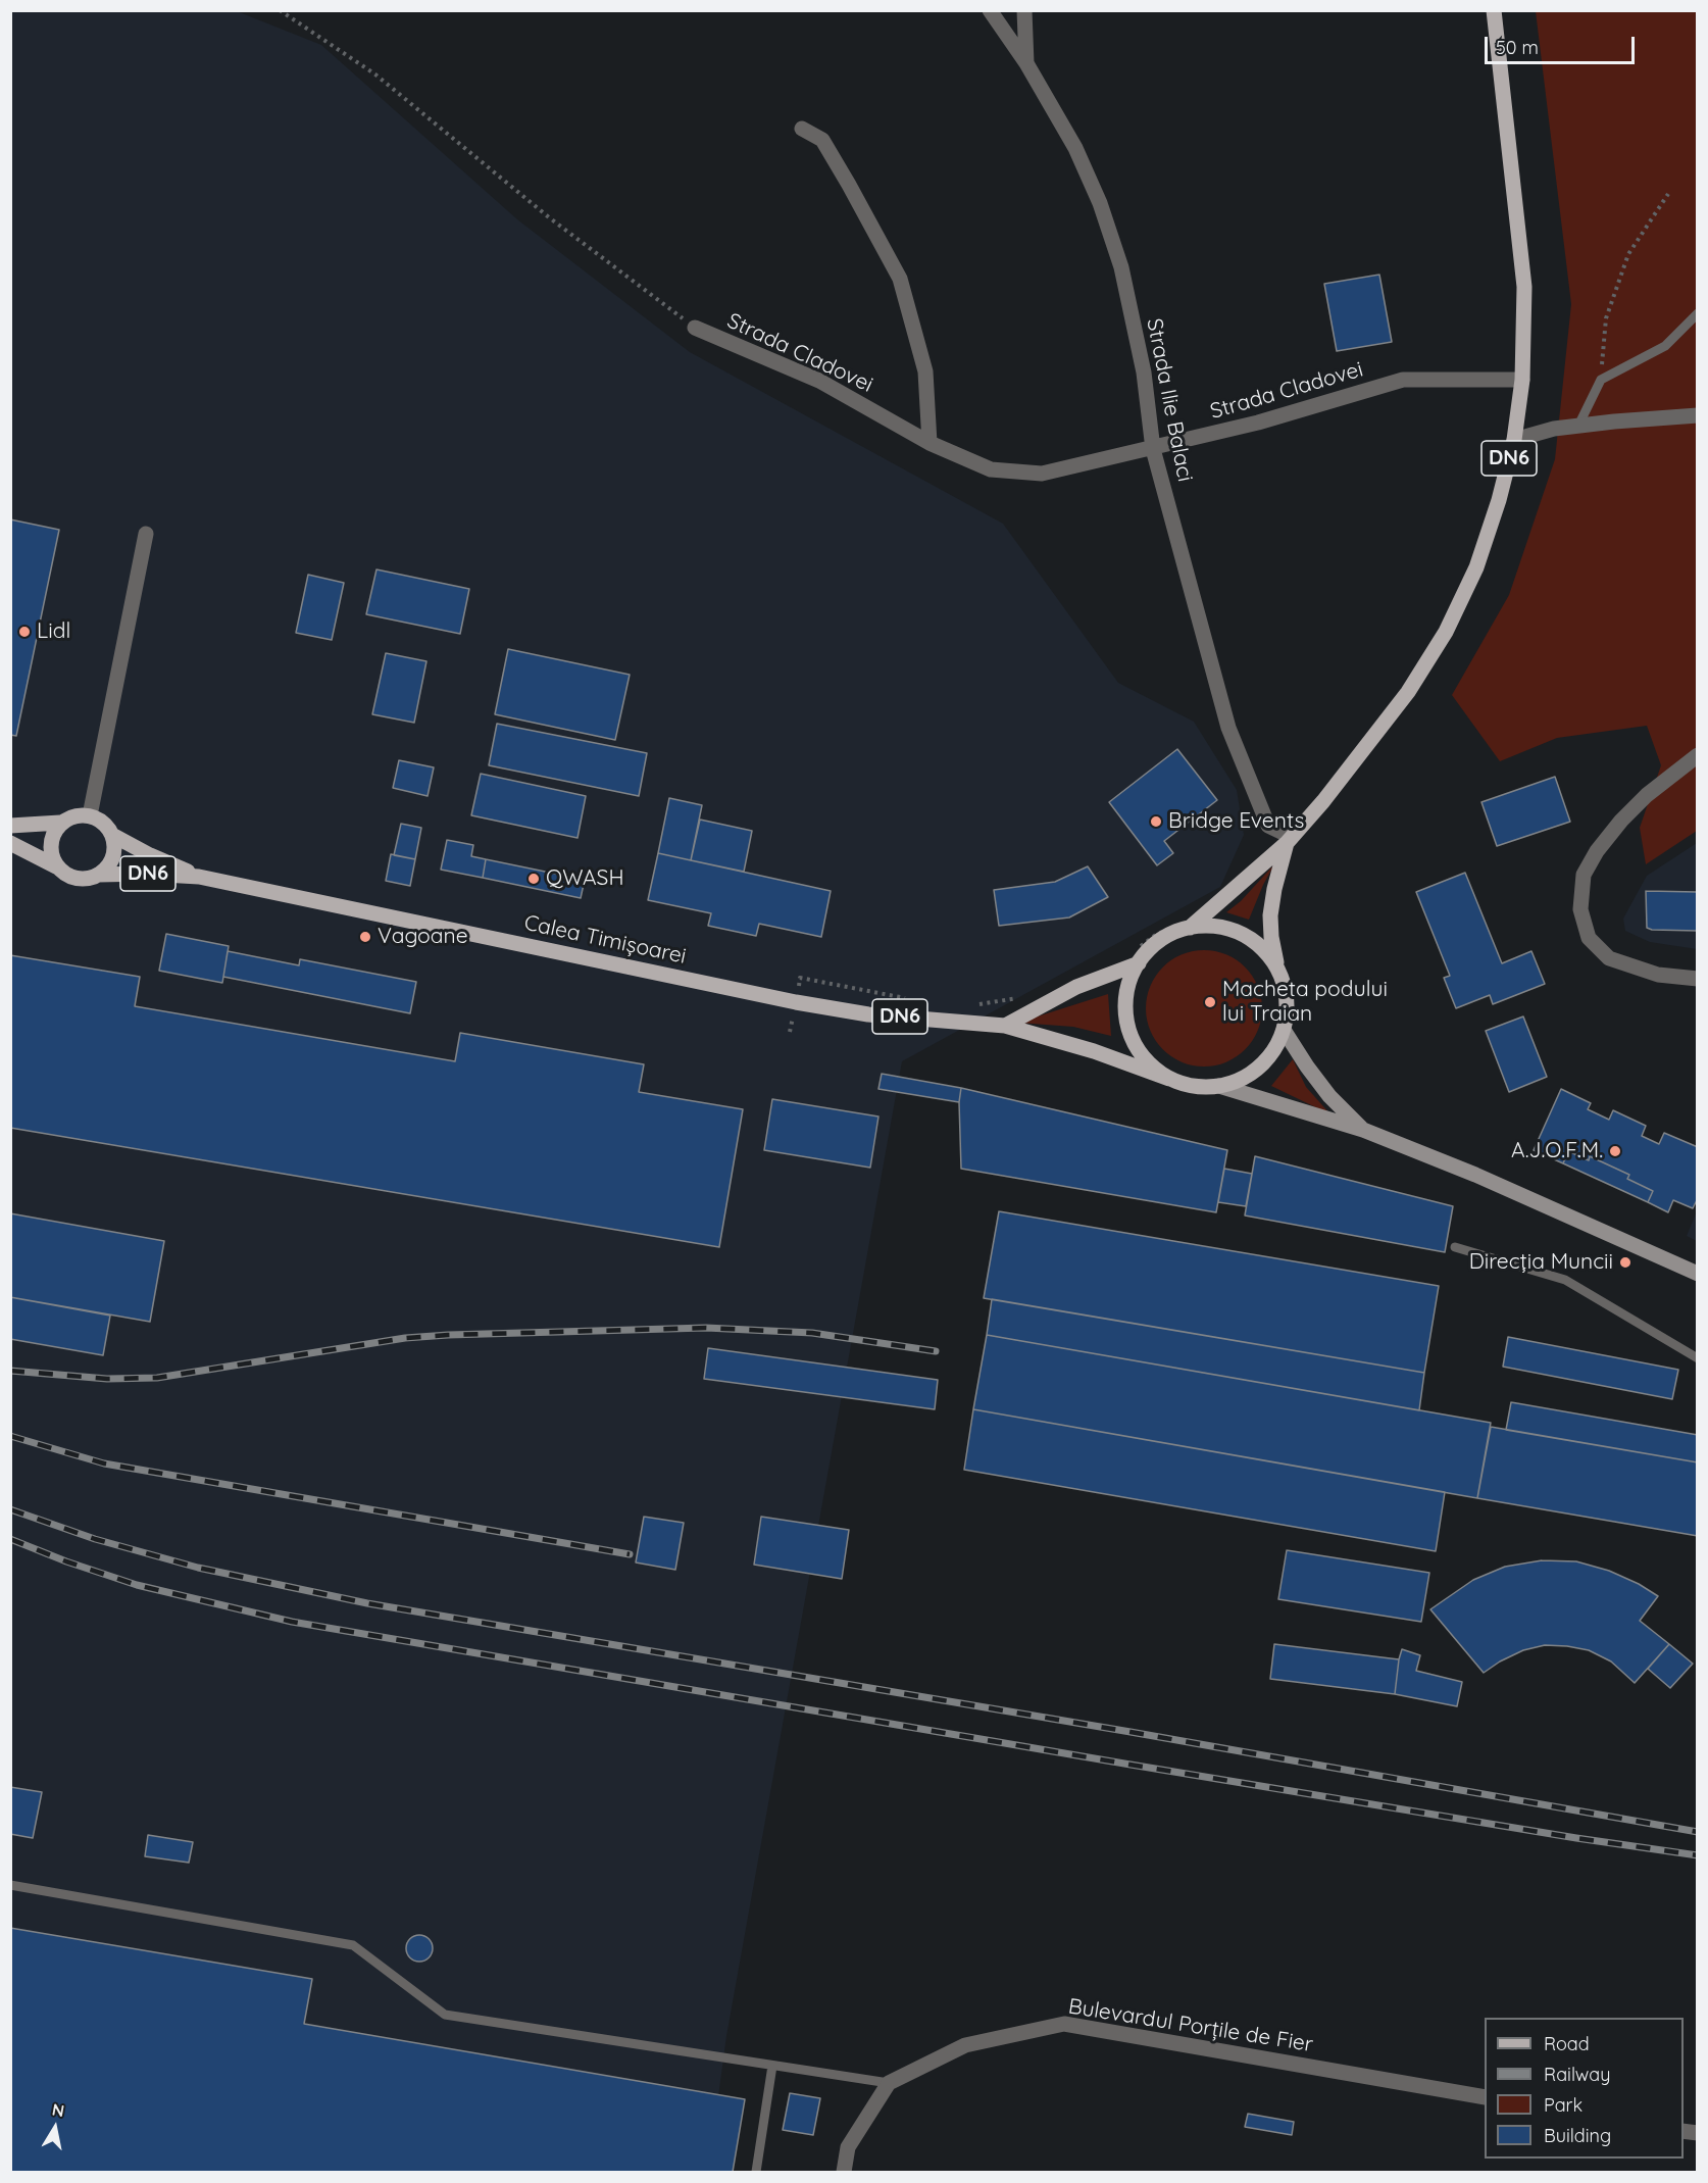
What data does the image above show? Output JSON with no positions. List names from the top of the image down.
{
  "streets": {
    "main road": ["DN6", "Calea Timișoarei"],
    "street": ["Strada Cladovei", "Strada Ilie Balaci", "Bulevardul Porțile de Fier"]
  },
  "crossings": [
    ["Strada Cladovei", "Strada Ilie Balaci"],
    ["Strada Cladovei", "DN6"],
    ["Strada Ilie Balaci", "DN6"],
    ["DN6", "Calea Timișoarei"]
  ],
  "places": [
    "Lidl",
    "Bridge Events",
    "QWASH",
    "Vagoane",
    "Macheta podului lui Traian",
    "A.J.O.F.M.",
    "Direcția Muncii"
  ],
  "legend": [
    "Road",
    "Railway",
    "Park",
    "Building"
  ],
  "scale_bar": "50 m",
  "north": "top"
}
